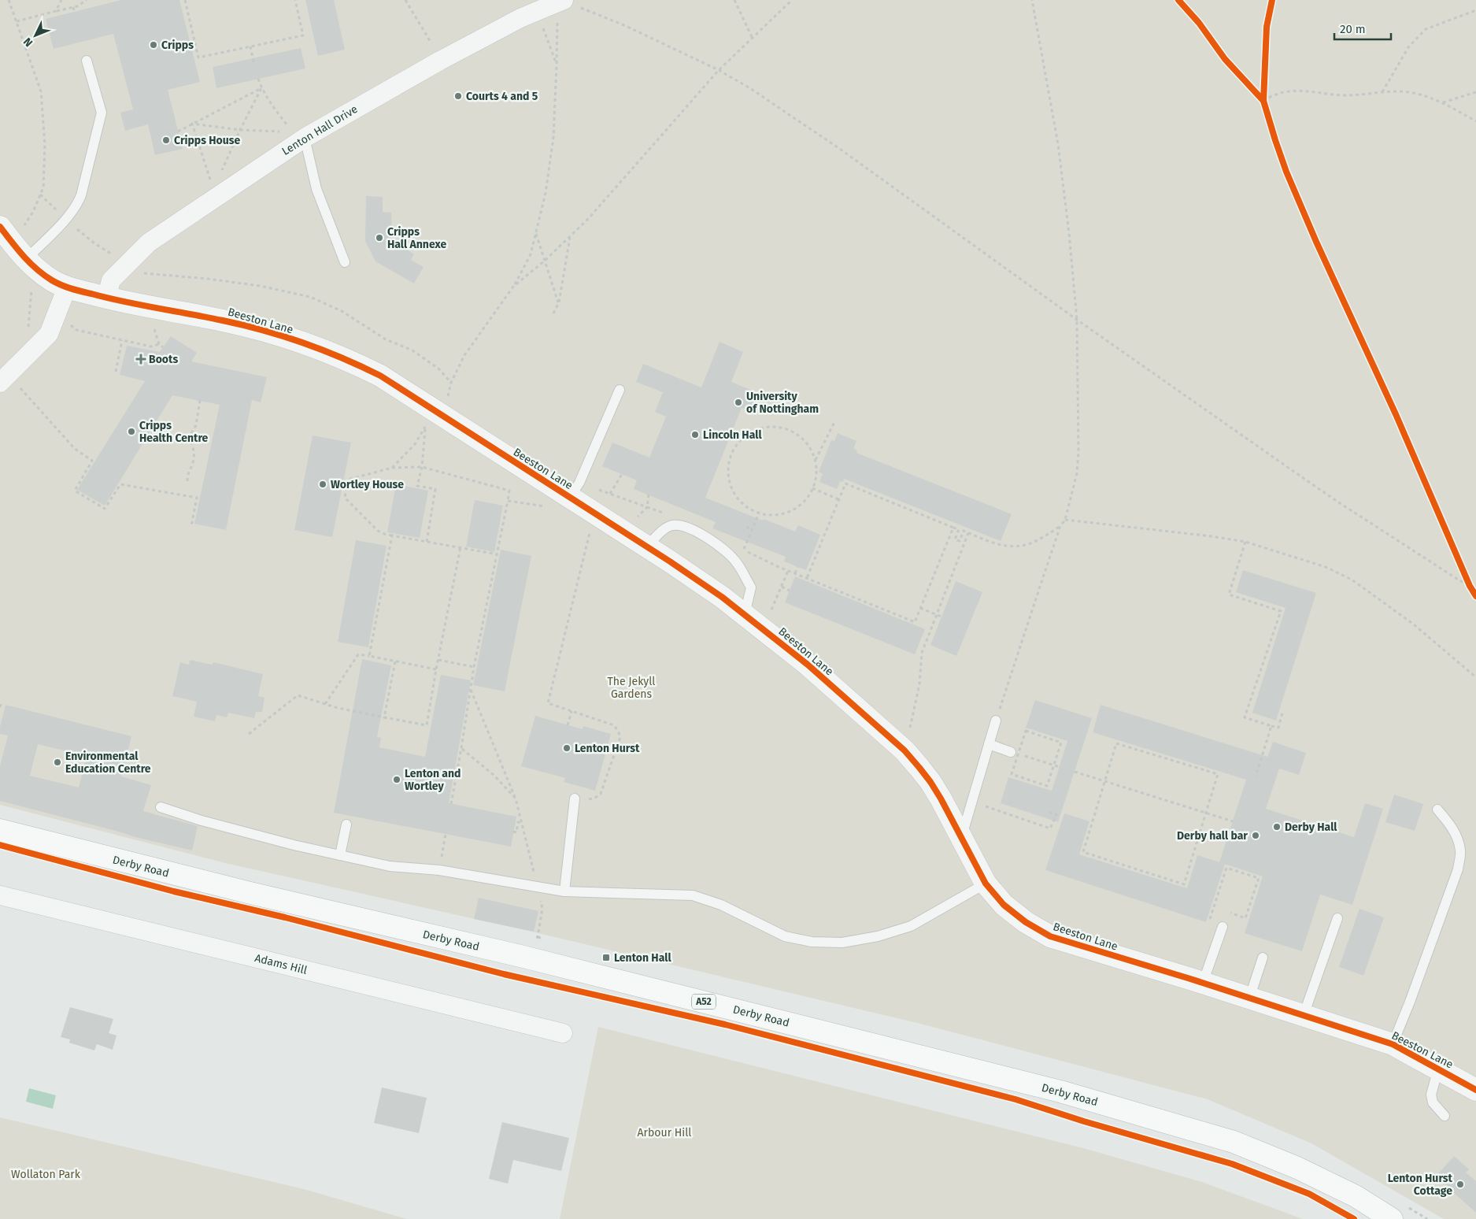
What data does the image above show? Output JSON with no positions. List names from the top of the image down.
{
  "streets": {
    "highway": ["Derby Road", "A52"],
    "street": ["Lenton Hall Drive", "Beeston Lane", "Adams Hill"]
  },
  "crossings": [
    ["Lenton Hall Drive", "Beeston Lane"]
  ],
  "parks": ["The Jekyll Gardens", "Arbour Hill", "Wollaton Park"],
  "places": {
    "other": [
      "Cripps",
      "Courts 4 and 5",
      "Cripps House",
      "Cripps Hall Annexe",
      "University of Nottingham",
      "Cripps Health Centre",
      "Lincoln Hall",
      "Wortley House",
      "Lenton Hurst",
      "Environmental Education Centre",
      "Lenton and Wortley",
      "Derby Hall",
      "Derby hall bar",
      "Lenton Hurst Cottage"
    ],
    "health": ["Boots"],
    "transit": ["Lenton Hall"]
  },
  "scale_bar": "20 m",
  "north": "bottom left"
}
